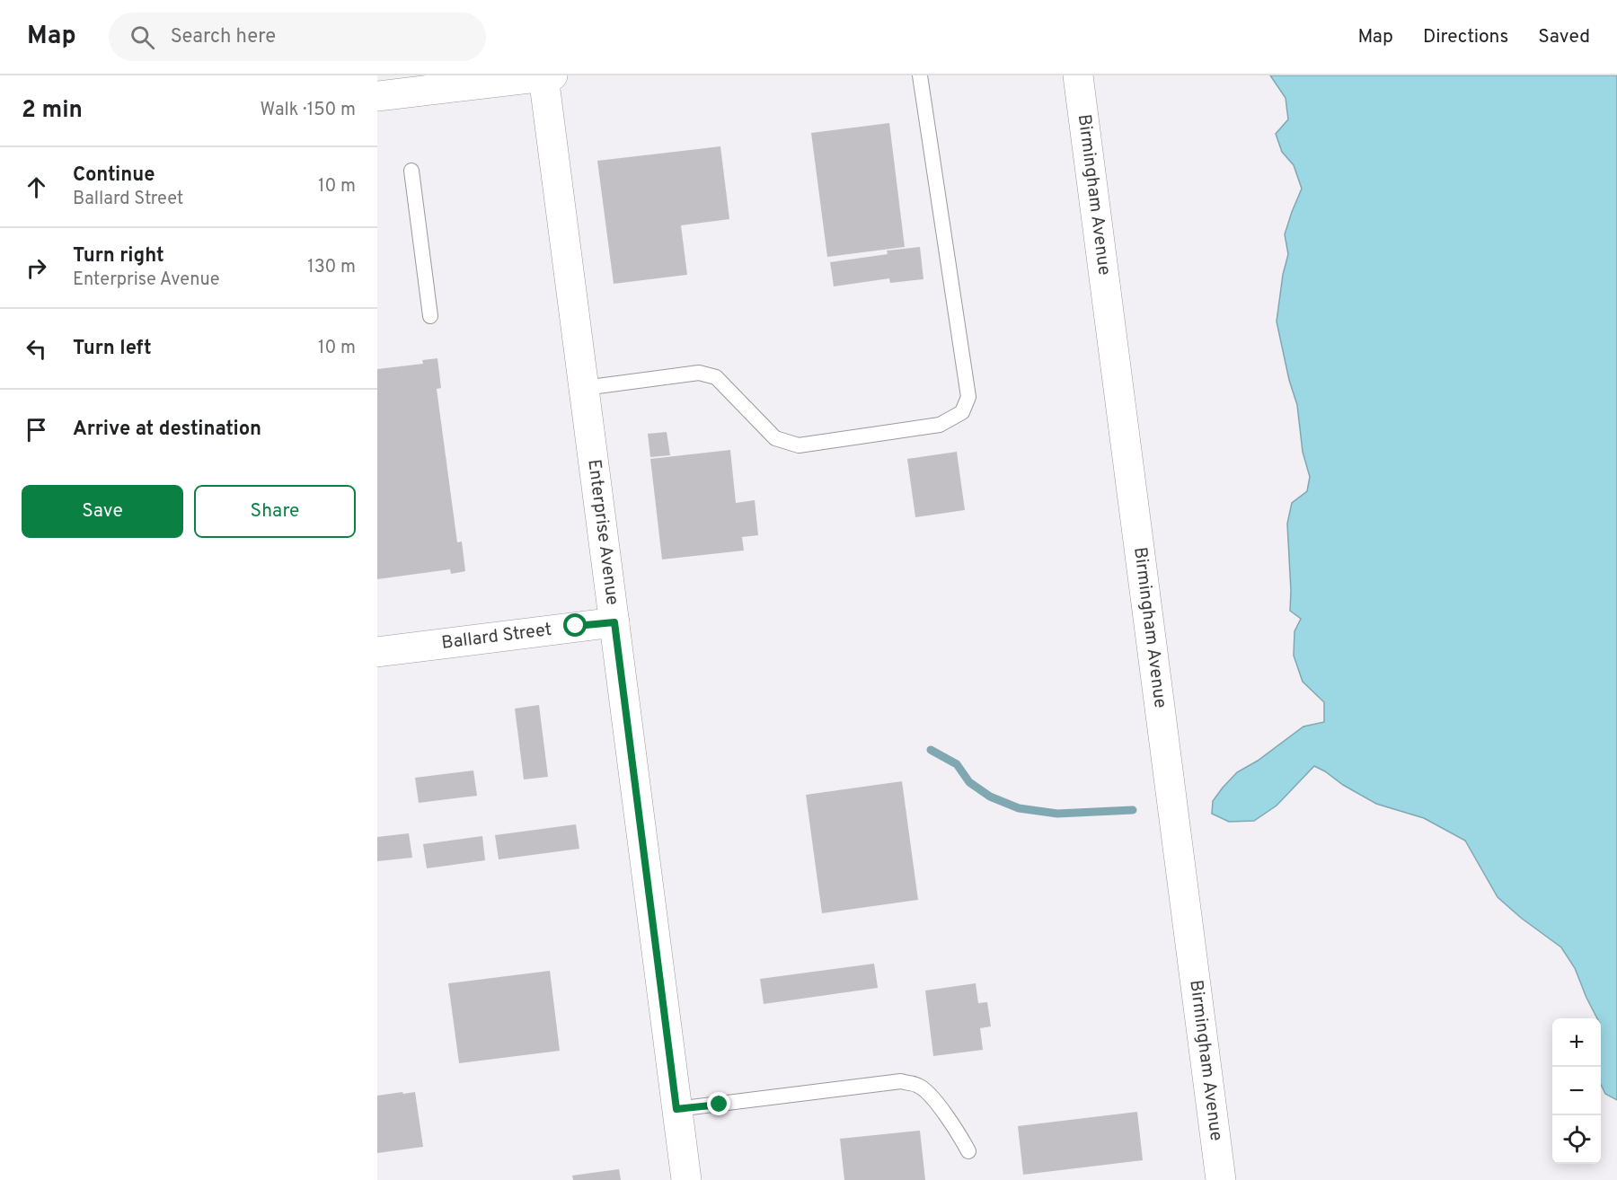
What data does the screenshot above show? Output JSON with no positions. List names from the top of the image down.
{
  "streets": {
    "street": ["Birmingham Avenue", "Enterprise Avenue", "Ballard Street"]
  },
  "crossings": [
    ["Enterprise Avenue", "Ballard Street"]
  ],
  "page": {
    "header": "Map",
    "search": "Search here",
    "nav": ["Map", "Directions", "Saved"],
    "heading": ["2 min", "Walk · 150 m"],
    "list": [
      ["Continue", "Ballard Street", "10 m"],
      ["Turn right", "Enterprise Avenue", "130 m"],
      ["Turn left", "10 m"],
      "Arrive at destination"
    ],
    "buttons": ["Save", "Share"],
    "map_buttons": ["+", "−"]
  }
}
